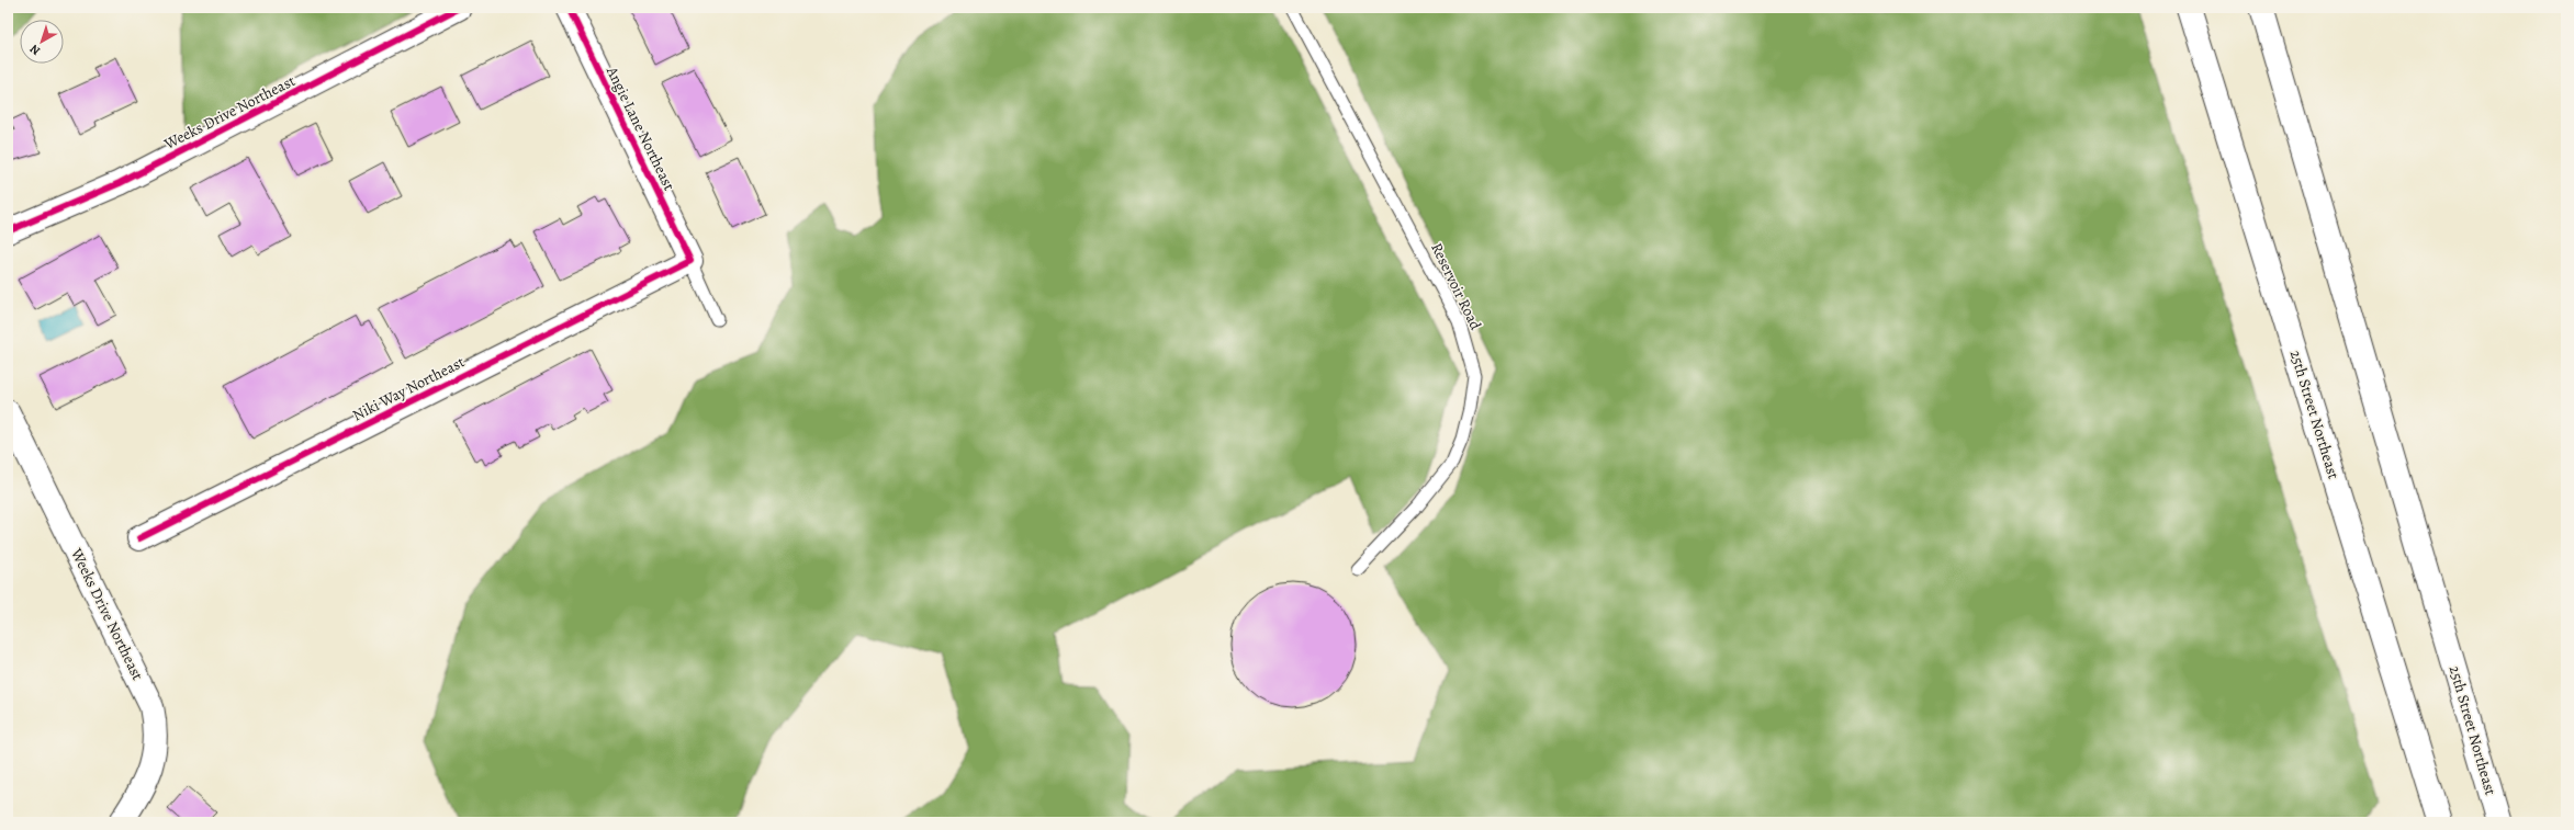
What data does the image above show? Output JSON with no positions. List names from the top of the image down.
{
  "streets": {
    "main road": [
      "Weeks Drive Northeast",
      "Angie Lane Northeast",
      "Niki Way Northeast",
      "25th Street Northeast"
    ],
    "lane": ["Reservoir Road"]
  },
  "crossings": [
    ["Angie Lane Northeast", "Niki Way Northeast"]
  ],
  "north": "bottom left"
}
